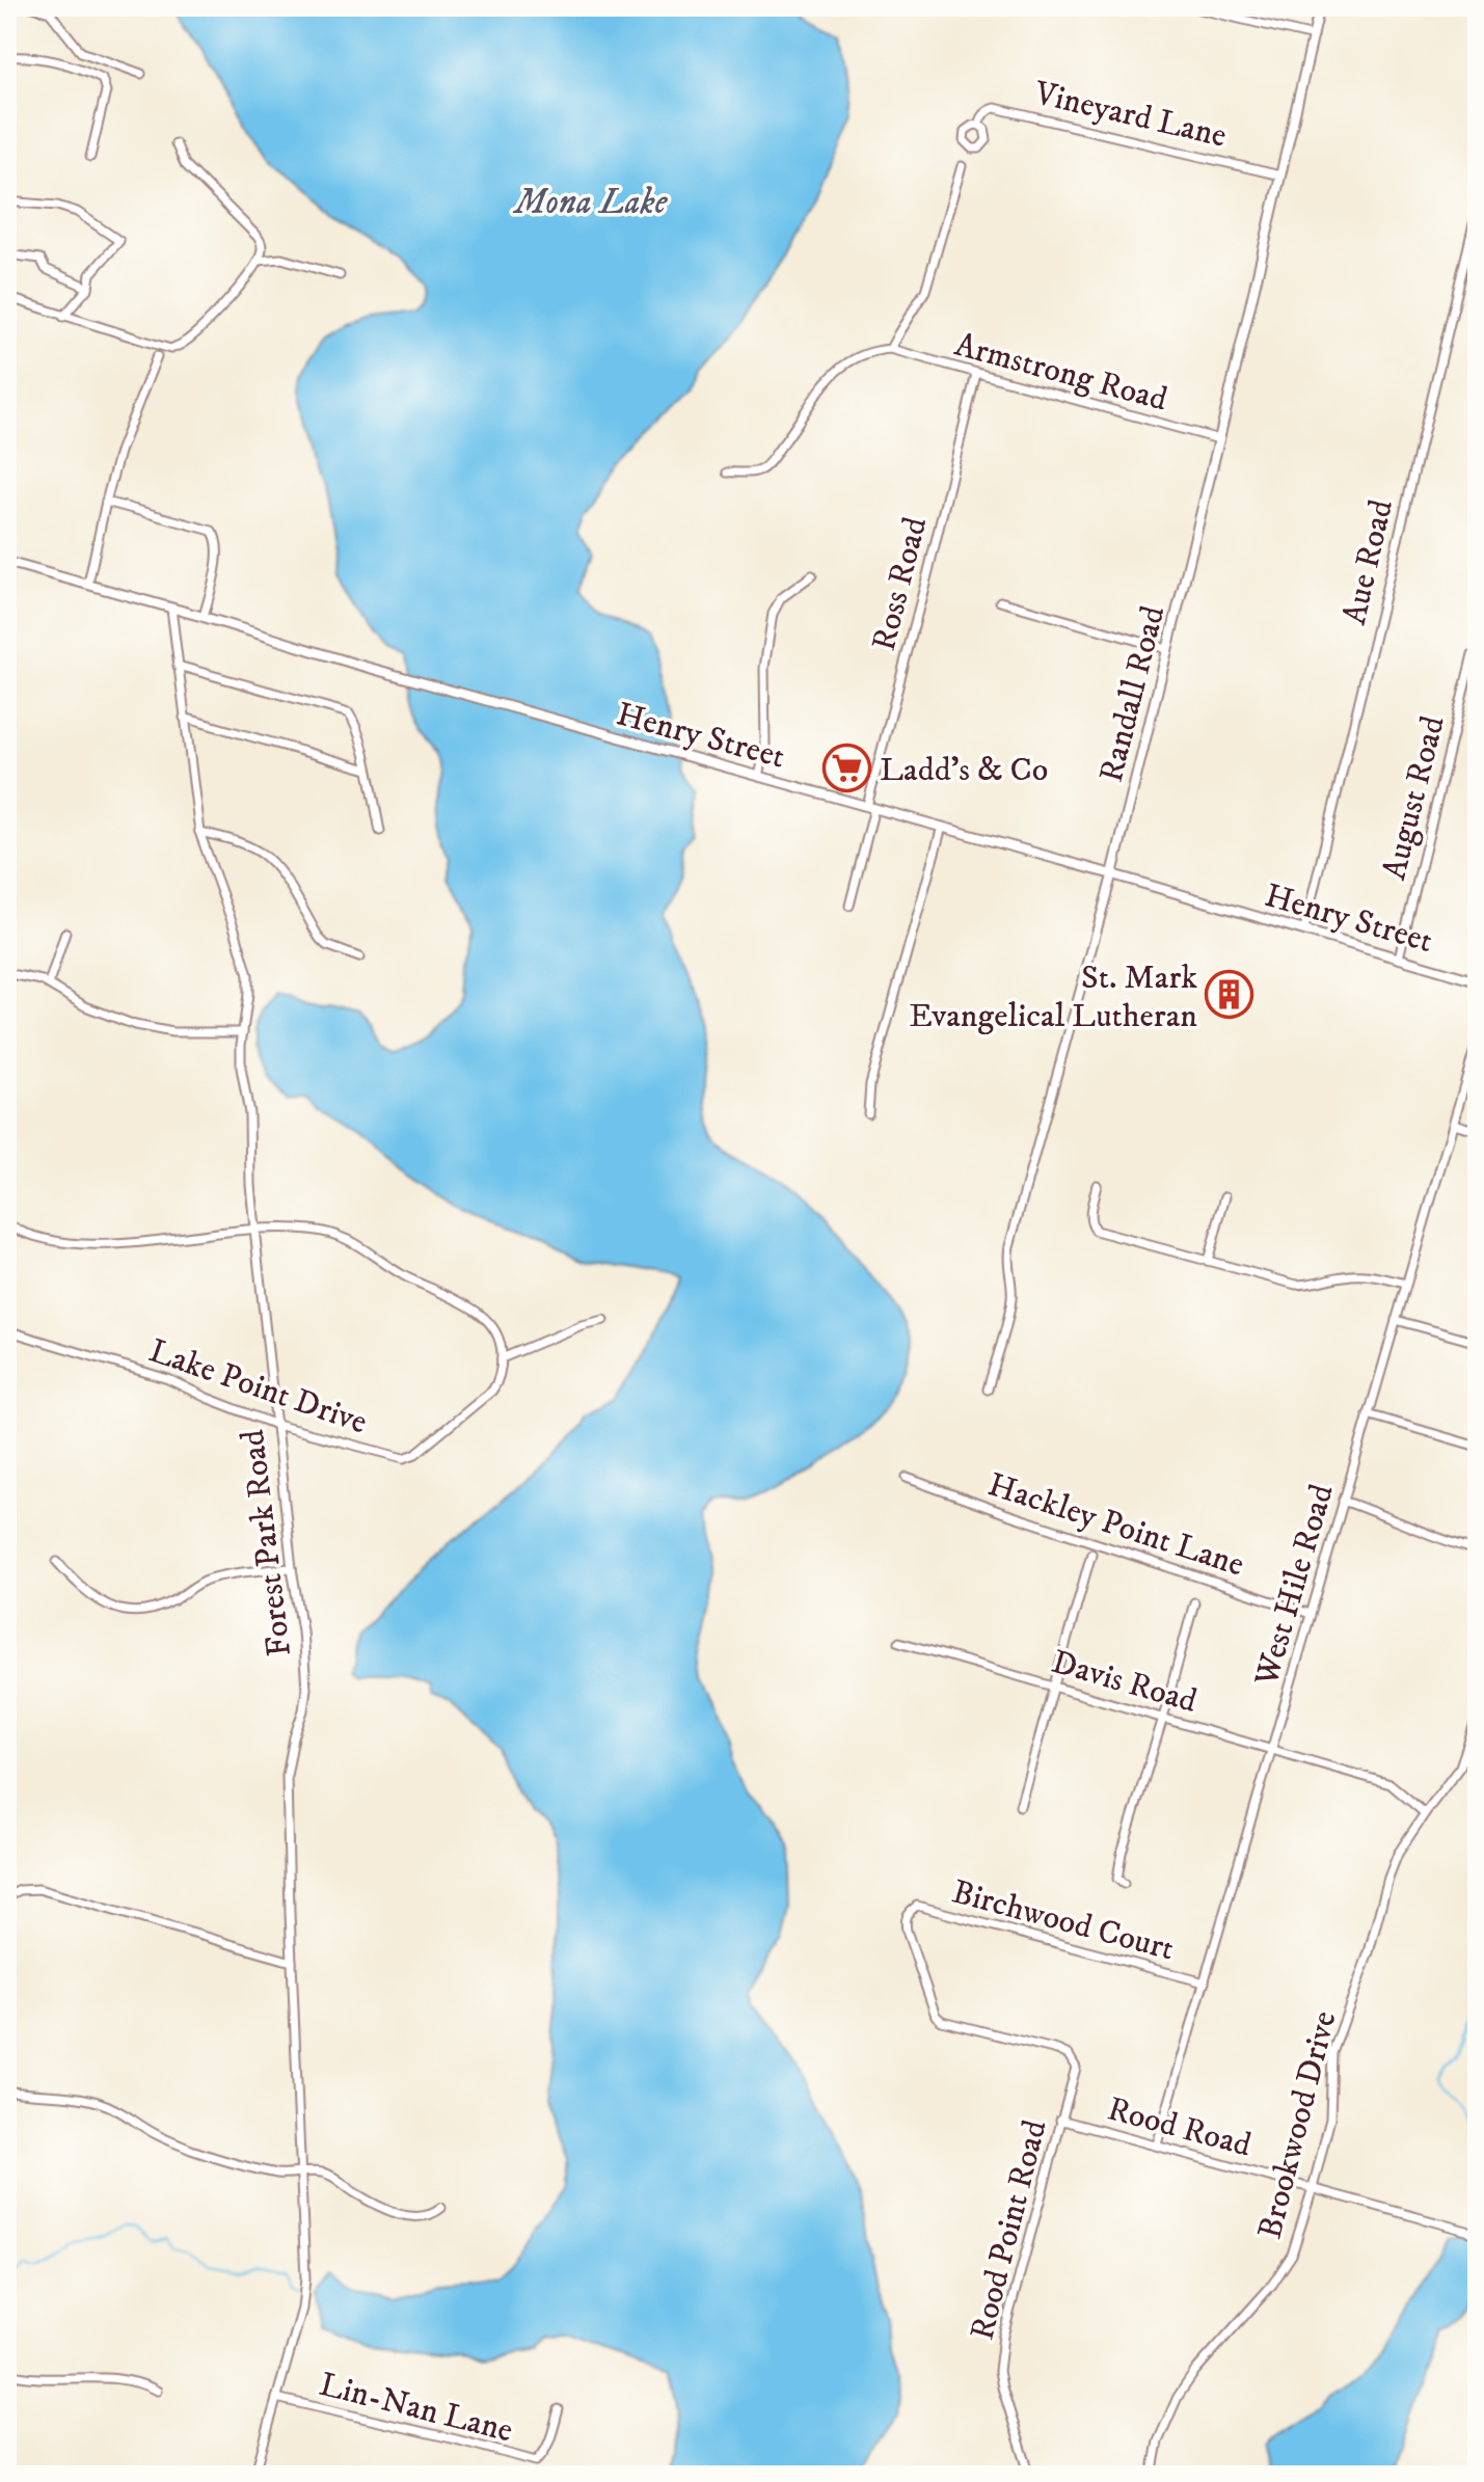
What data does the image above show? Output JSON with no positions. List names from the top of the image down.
{
  "streets": {
    "street": [
      "Vineyard Lane",
      "Armstrong Road",
      "Aue Road",
      "Ross Road",
      "Randall Road",
      "Henry Street",
      "August Road",
      "Lake Point Drive",
      "Hackley Point Lane",
      "Forest Park Road",
      "West Hile Road",
      "Davis Road",
      "Birchwood Court",
      "Brookwood Drive",
      "Rood Road",
      "Rood Point Road",
      "Lin-Nan Lane"
    ]
  },
  "crossings": [
    ["Vineyard Lane", "Randall Road"],
    ["Armstrong Road", "Ross Road"],
    ["Armstrong Road", "Randall Road"],
    ["Aue Road", "Henry Street"],
    ["Ross Road", "Henry Street"],
    ["Randall Road", "Henry Street"],
    ["Henry Street", "August Road"],
    ["Henry Street", "Forest Park Road"],
    ["Lake Point Drive", "Forest Park Road"],
    ["Hackley Point Lane", "West Hile Road"],
    ["Forest Park Road", "Lin-Nan Lane"],
    ["West Hile Road", "Davis Road"],
    ["West Hile Road", "Birchwood Court"],
    ["West Hile Road", "Rood Road"],
    ["Davis Road", "Brookwood Drive"],
    ["Birchwood Court", "Rood Point Road"],
    ["Brookwood Drive", "Rood Road"],
    ["Rood Road", "Rood Point Road"]
  ],
  "water": ["Mona Lake"],
  "places": {
    "supermarket": ["Ladd's & Co"],
    "building": ["St. Mark Evangelical Lutheran"]
  }
}
